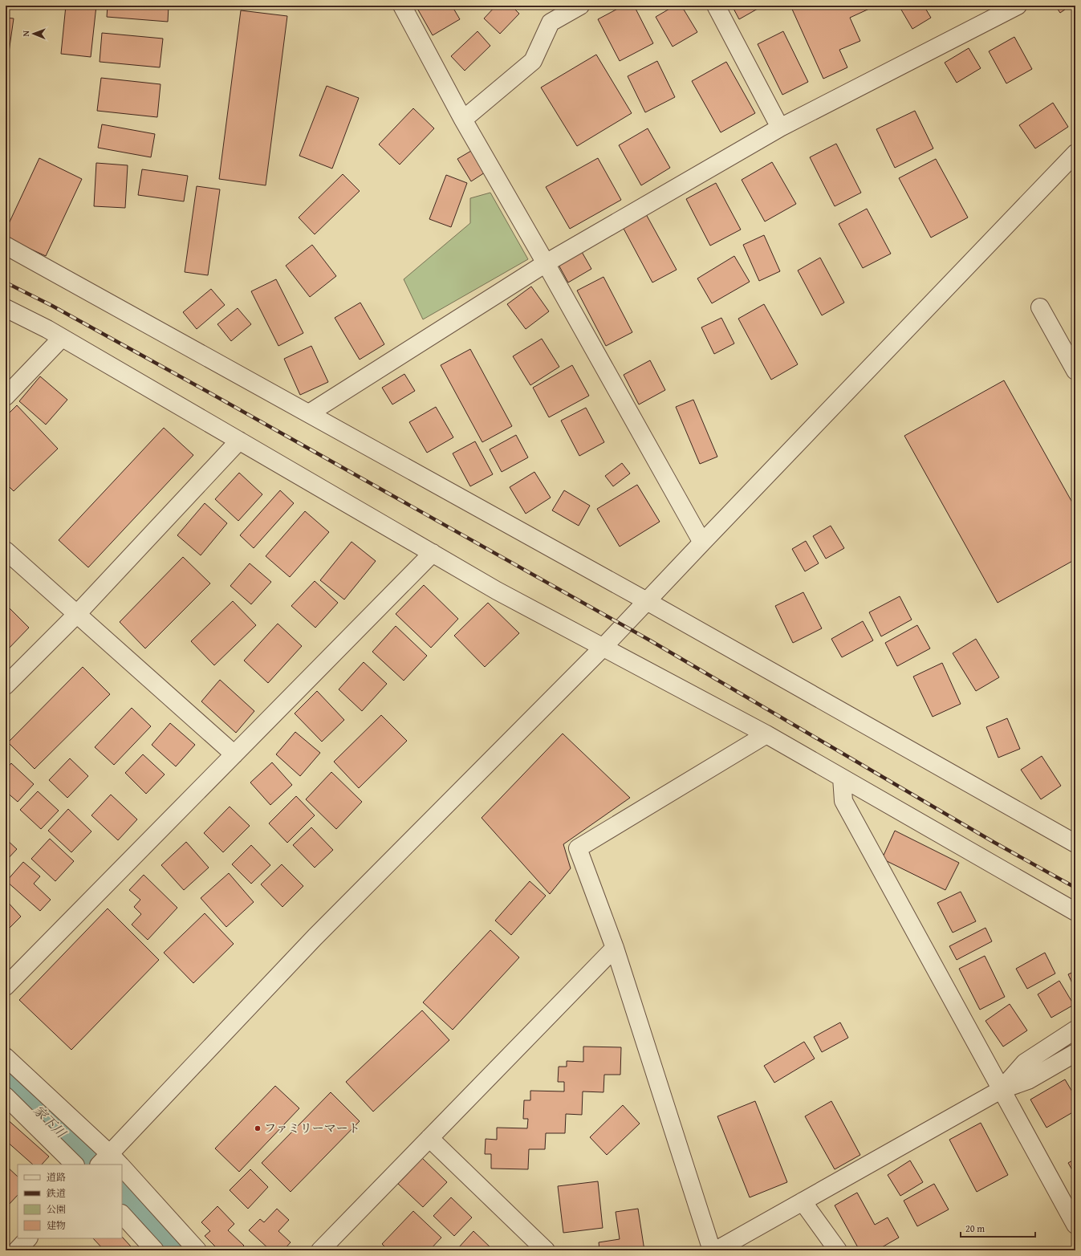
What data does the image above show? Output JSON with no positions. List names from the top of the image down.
{
  "water": ["家下川"],
  "places": ["ファミリーマート"],
  "legend": [
    "道路",
    "鉄道",
    "公園",
    "建物"
  ],
  "scale_bar": "20 m",
  "north": "left"
}
